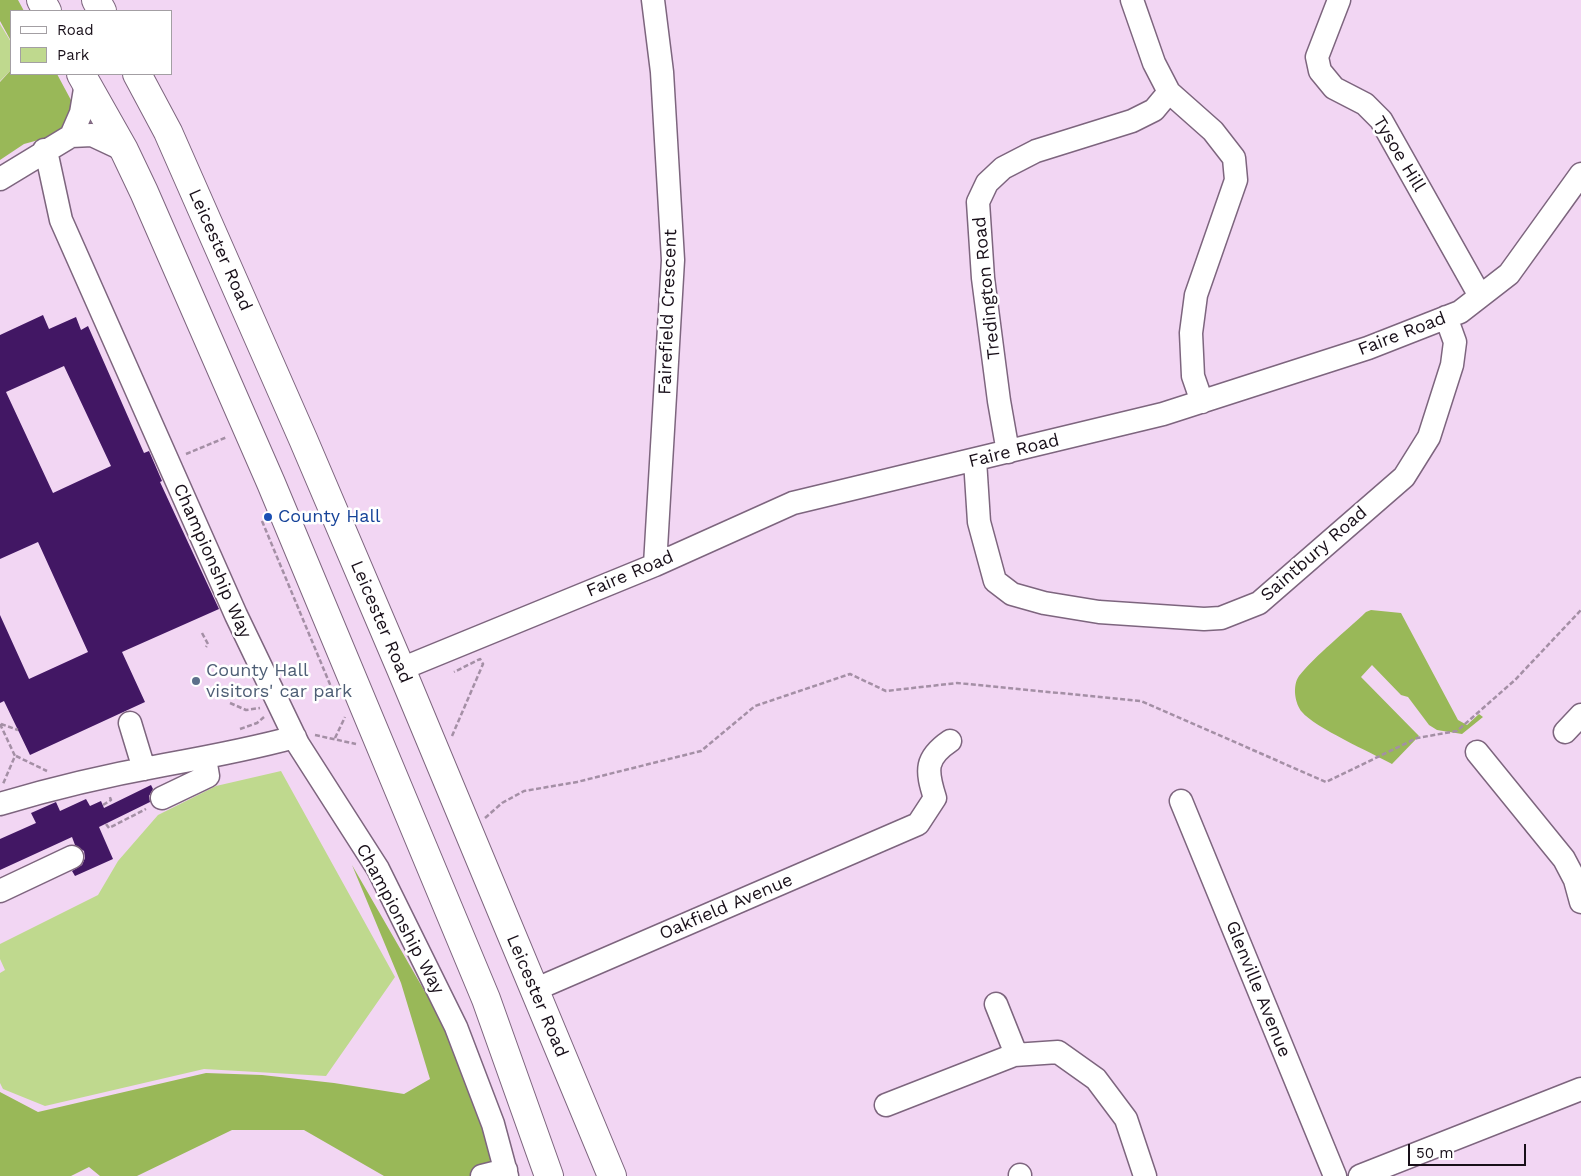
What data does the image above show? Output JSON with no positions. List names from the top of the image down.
{
  "streets": {
    "highway": ["Leicester Road"],
    "street": [
      "Tysoe Hill",
      "Tredington Road",
      "Fairefield Crescent",
      "Faire Road",
      "Saintbury Road",
      "Championship Way",
      "Oakfield Avenue",
      "Glenville Avenue"
    ]
  },
  "crossings": [
    ["Tysoe Hill", "Faire Road"],
    ["Leicester Road", "Faire Road"],
    ["Leicester Road", "Oakfield Avenue"],
    ["Tredington Road", "Faire Road"],
    ["Fairefield Crescent", "Faire Road"],
    ["Faire Road", "Saintbury Road"]
  ],
  "places": ["County Hall", "County Hall visitors' car park"],
  "legend": ["Road", "Park"],
  "scale_bar": "50 m"
}
